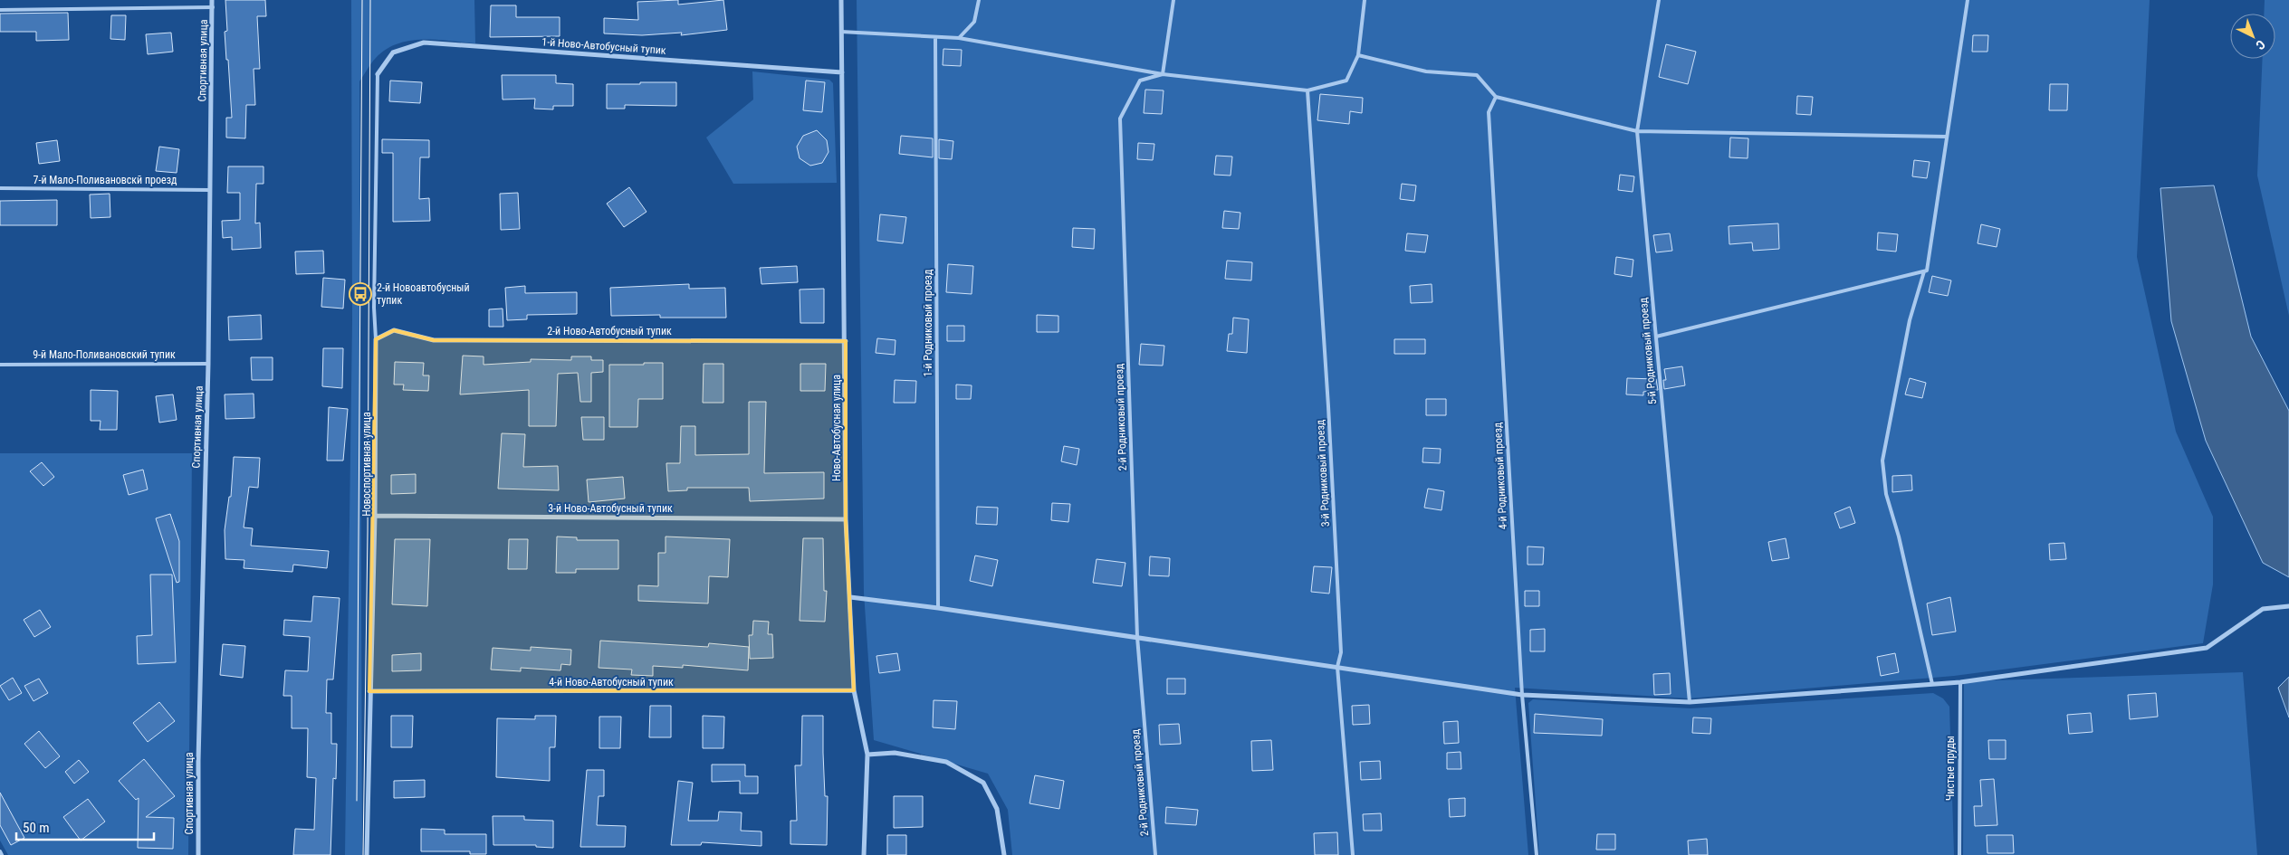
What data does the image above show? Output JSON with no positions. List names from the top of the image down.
{
  "streets": {
    "street": [
      "1-й Ново-Автобусный тупик",
      "Спортивная улица",
      "2-й Ново-Автобусный тупик",
      "Ново-Автобусная улица",
      "Новоспортивная улица",
      "3-й Ново-Автобусный тупик",
      "4-й Ново-Автобусный тупик"
    ],
    "lane": [
      "7-й Мало-Поливановскй проезд",
      "1-й Родниковый проезд",
      "5-й Родниковый проезд",
      "9-й Мало-Поливановский тупик",
      "2-й Родниковый проезд",
      "3-й Родниковый проезд",
      "4-й Родниковый проезд",
      "Чистые пруды"
    ]
  },
  "crossings": [
    ["1-й Ново-Автобусный тупик", "Ново-Автобусная улица"],
    ["1-й Ново-Автобусный тупик", "Новоспортивная улица"],
    ["Спортивная улица", "7-й Мало-Поливановскй проезд"],
    ["Спортивная улица", "9-й Мало-Поливановский тупик"],
    ["2-й Ново-Автобусный тупик", "Ново-Автобусная улица"],
    ["2-й Ново-Автобусный тупик", "Новоспортивная улица"],
    ["Ново-Автобусная улица", "3-й Ново-Автобусный тупик"],
    ["Ново-Автобусная улица", "4-й Ново-Автобусный тупик"],
    ["Новоспортивная улица", "3-й Ново-Автобусный тупик"],
    ["Новоспортивная улица", "4-й Ново-Автобусный тупик"]
  ],
  "places": {
    "bus stop": ["2-й Новоавтобусный тупик"]
  },
  "scale_bar": "50 m",
  "north": "bottom right"
}
